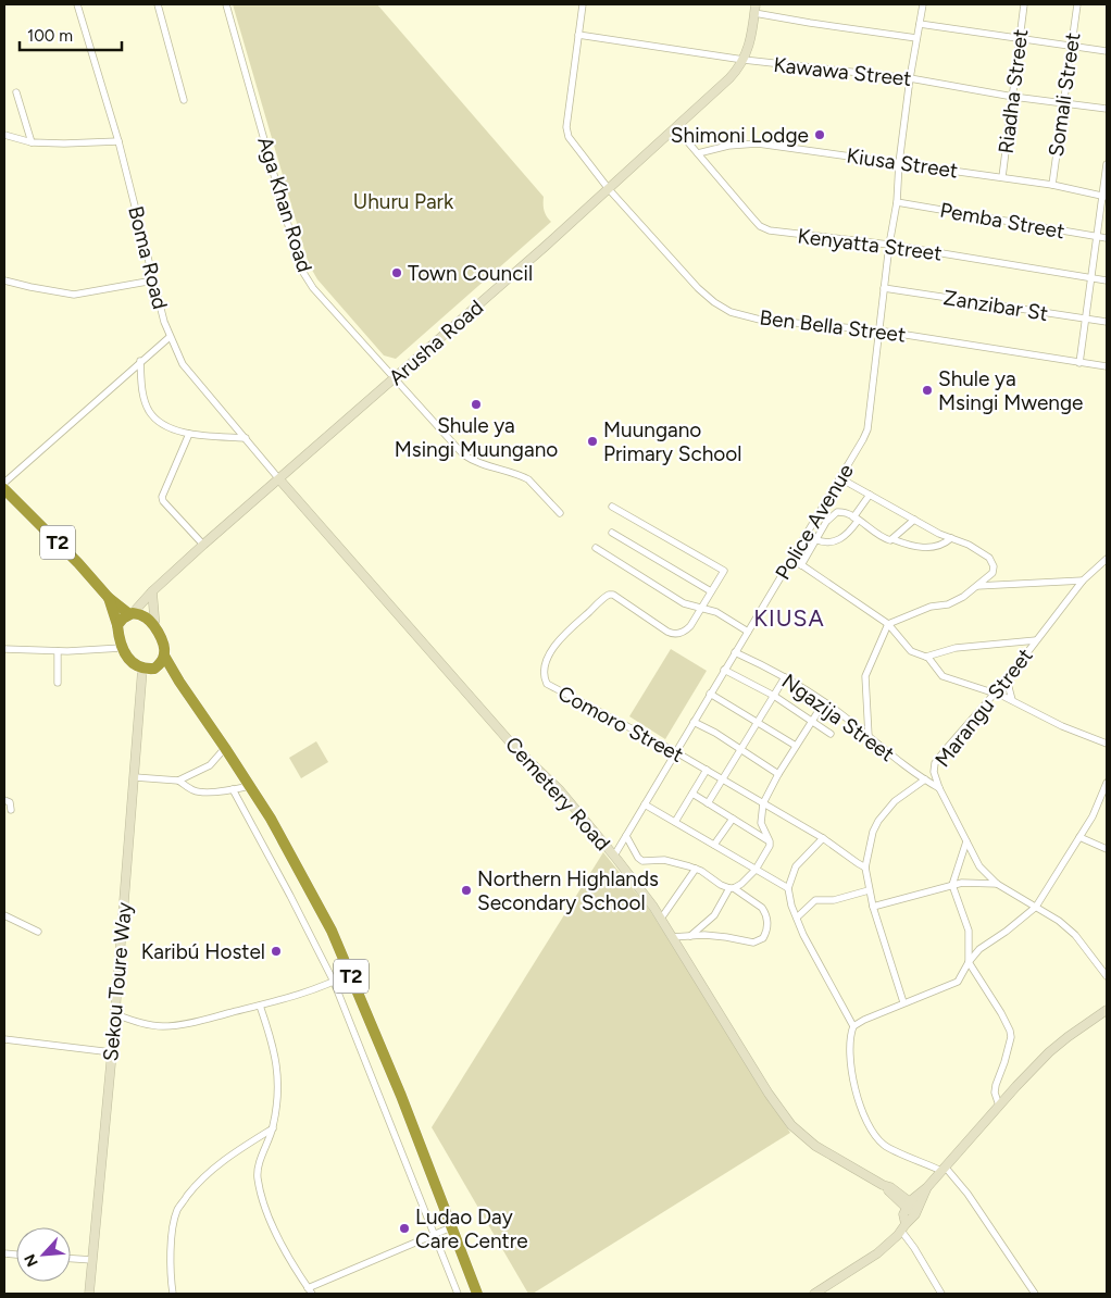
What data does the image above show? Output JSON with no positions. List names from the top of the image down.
{
  "streets": {
    "highway": ["T2"],
    "main road": ["Arusha Road", "Cemetery Road", "Sekou Toure Way"],
    "street": [
      "Kawawa Street",
      "Riadha Street",
      "Somali Street",
      "Kiusa Street",
      "Aga Khan Road",
      "Pemba Street",
      "Kenyatta Street",
      "Boma Road",
      "Zanzibar St",
      "Ben Bella Street",
      "Police Avenue",
      "Marangu Street",
      "Ngazija Street",
      "Comoro Street"
    ]
  },
  "crossings": [
    ["Kawawa Street", "Riadha Street"],
    ["Kawawa Street", "Somali Street"],
    ["Kawawa Street", "Ben Bella Street"],
    ["Kawawa Street", "Arusha Road"],
    ["Kawawa Street", "Police Avenue"],
    ["Riadha Street", "Kiusa Street"],
    ["Somali Street", "Kiusa Street"],
    ["Kiusa Street", "Kenyatta Street"],
    ["Kiusa Street", "Police Avenue"],
    ["Aga Khan Road", "Arusha Road"],
    ["Pemba Street", "Police Avenue"],
    ["Kenyatta Street", "Arusha Road"],
    ["Kenyatta Street", "Police Avenue"],
    ["Boma Road", "Arusha Road"],
    ["Boma Road", "Cemetery Road"],
    ["Zanzibar St", "Police Avenue"],
    ["Ben Bella Street", "Arusha Road"],
    ["Ben Bella Street", "Police Avenue"],
    ["Arusha Road", "T2"],
    ["Arusha Road", "Cemetery Road"],
    ["Arusha Road", "Sekou Toure Way"],
    ["Police Avenue", "Ngazija Street"],
    ["Police Avenue", "Comoro Street"],
    ["Police Avenue", "Cemetery Road"],
    ["T2", "Sekou Toure Way"],
    ["Marangu Street", "Ngazija Street"]
  ],
  "districts": ["KIUSA"],
  "parks": ["Uhuru Park"],
  "places": [
    "Shimoni Lodge",
    "Town Council",
    "Shule ya Msingi Mwenge",
    "Shule ya Msingi Muungano",
    "Muungano Primary School",
    "Northern Highlands Secondary School",
    "Karibú Hostel",
    "Ludao Day Care Centre"
  ],
  "scale_bar": "100 m",
  "north": "bottom left"
}
